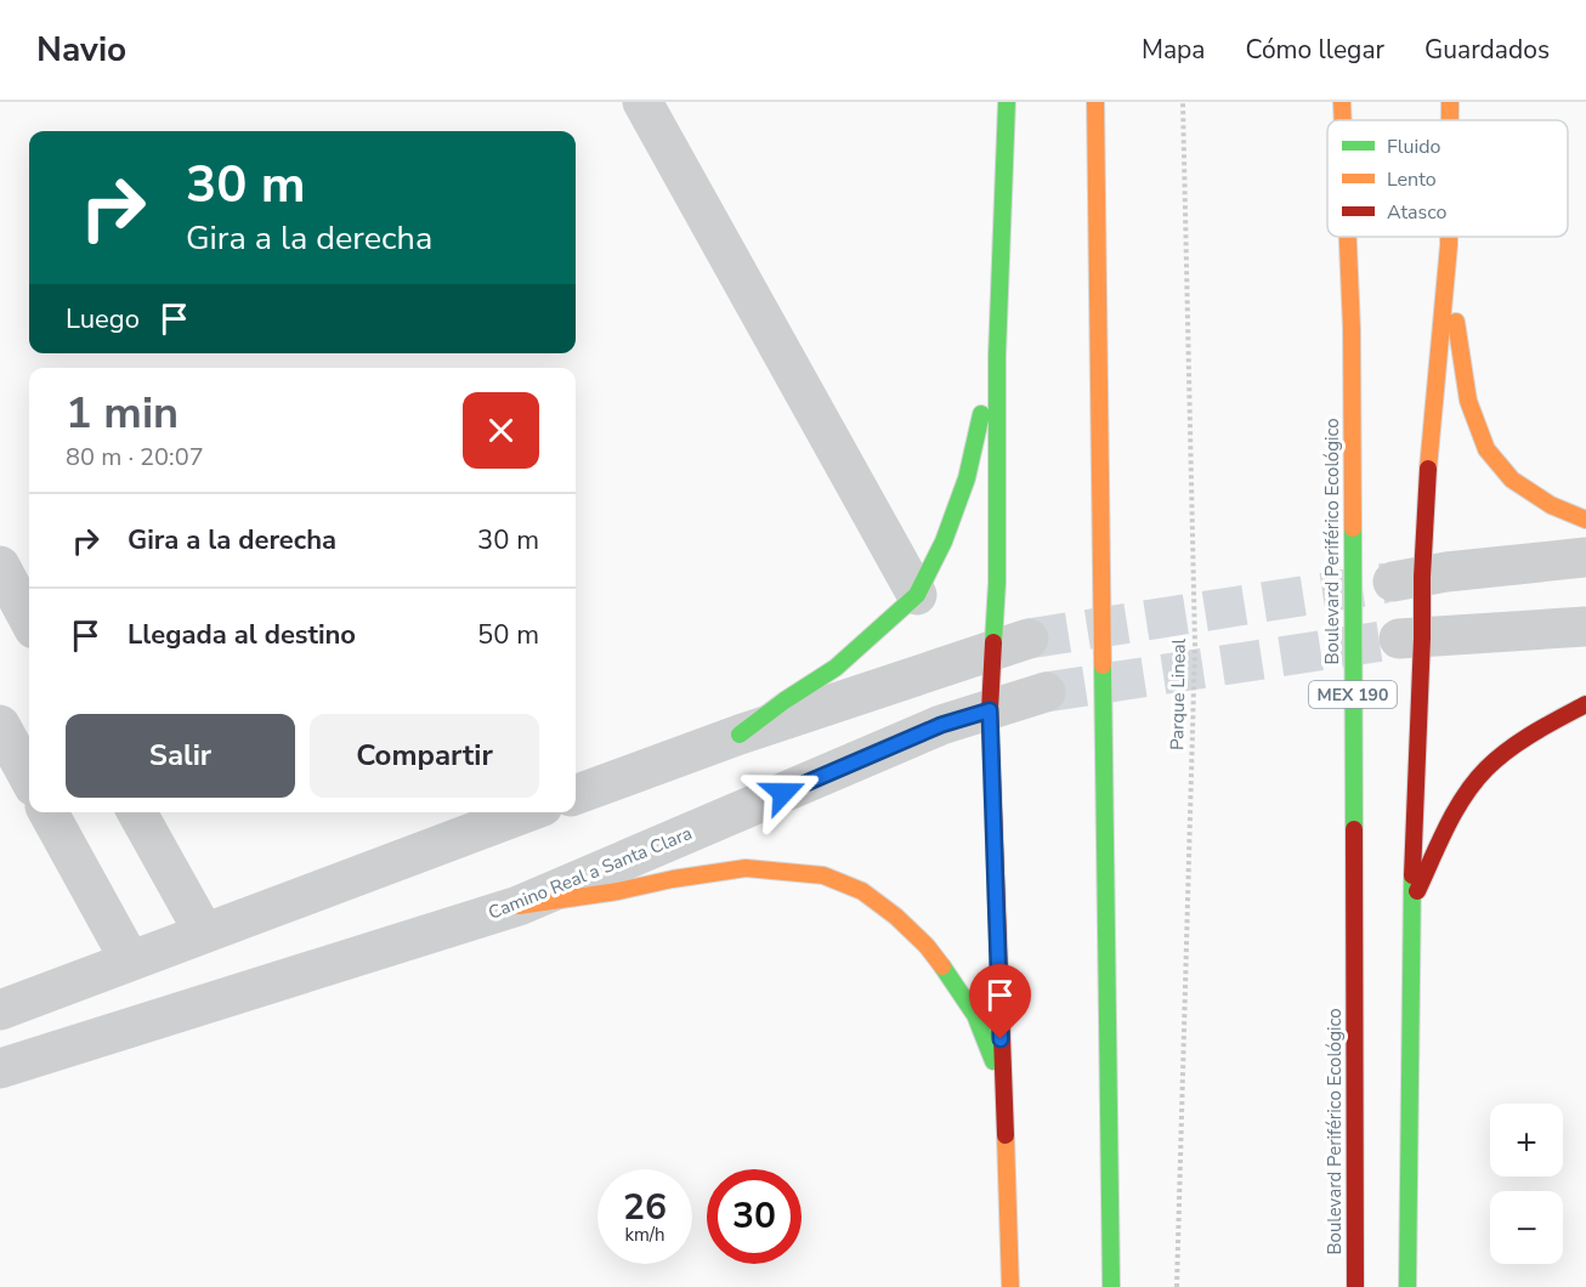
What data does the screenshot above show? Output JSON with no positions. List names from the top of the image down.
{
  "streets": {
    "highway": ["Boulevard Periférico Ecológico", "MEX 190"],
    "street": ["Camino Real a Santa Clara"],
    "path": ["Parque Lineal"]
  },
  "legend": ["Fluido", "Lento", "Atasco"],
  "page": {
    "header": "Navio",
    "nav": ["Mapa", "Cómo llegar", "Guardados"],
    "turn": ["30 m", "Gira a la derecha"],
    "then": "Luego",
    "heading": ["1 min", "80 m · 20:07"],
    "list": [
      {
        "name": "Gira a la derecha",
        "value": "30 m"
      },
      {
        "name": "Llegada al destino",
        "value": "50 m"
      }
    ],
    "buttons": ["Salir", "Compartir"],
    "map_buttons": ["+", "−"],
    "speed": "26 km/h",
    "limit": "30"
  }
}
